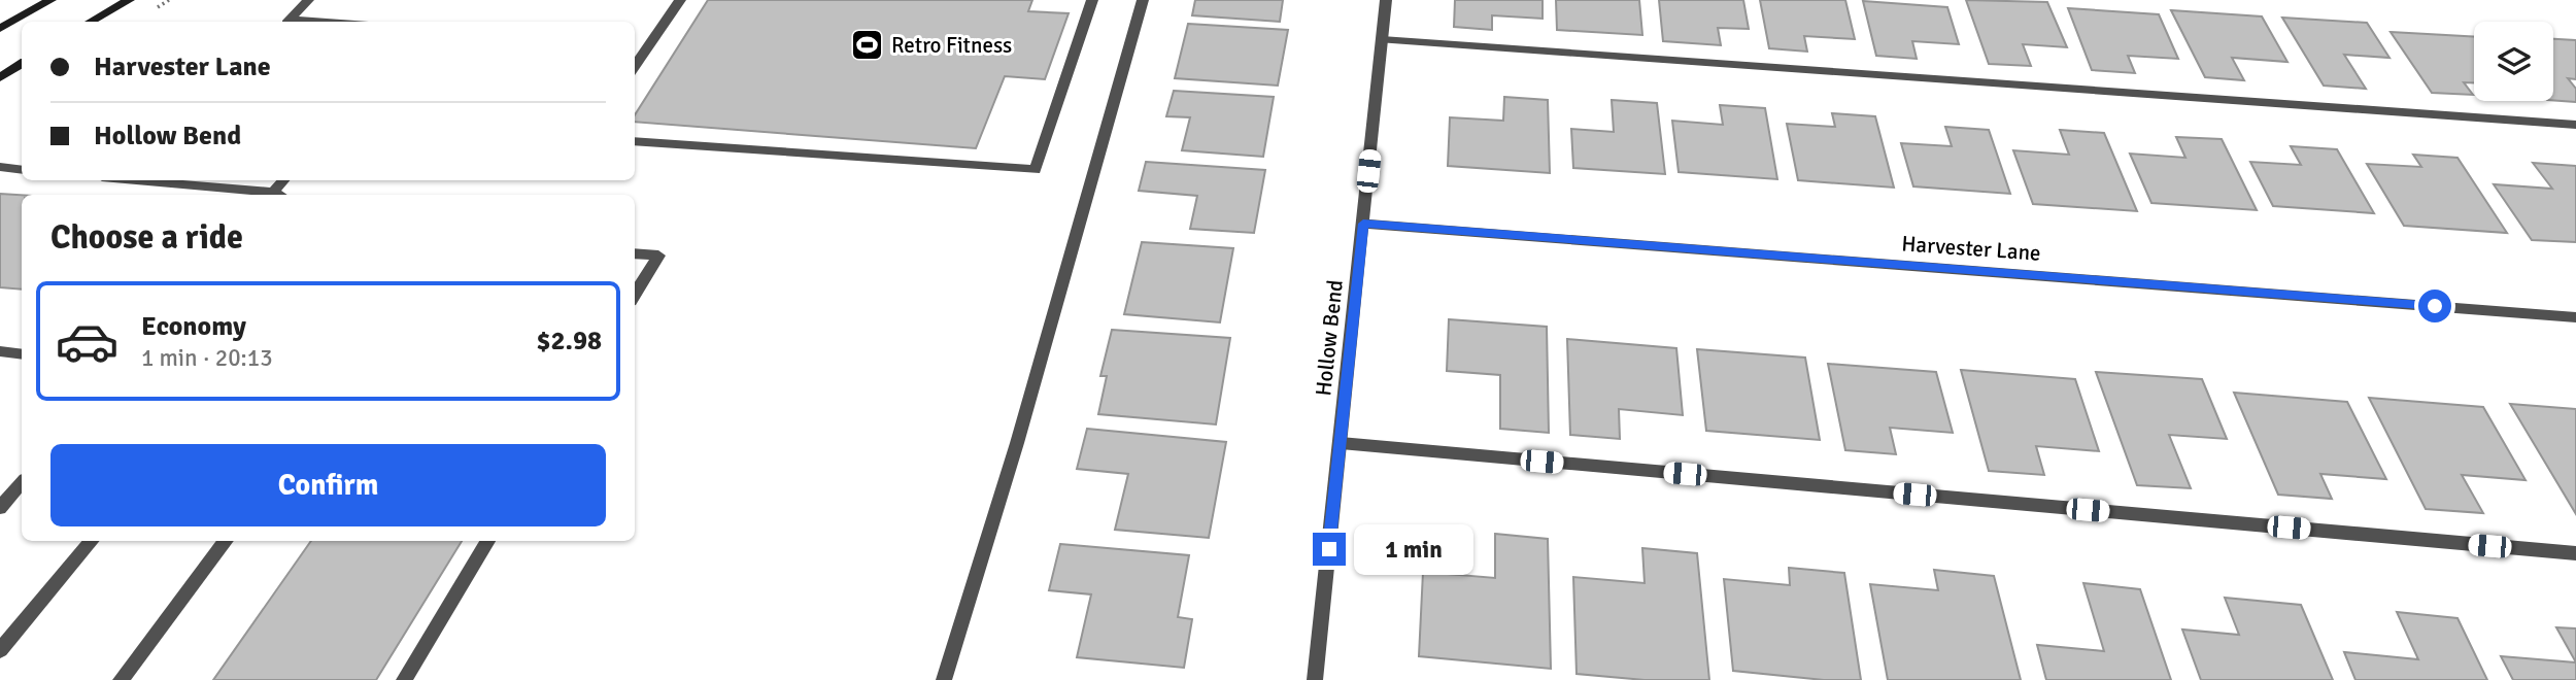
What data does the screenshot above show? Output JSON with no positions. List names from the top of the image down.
{
  "streets": {
    "street": ["Harvester Lane", "Hollow Bend"]
  },
  "crossings": [
    ["Harvester Lane", "Hollow Bend"]
  ],
  "places": {
    "sports": ["Retro Fitness"]
  },
  "page": {
    "banner": ["Harvester Lane", "Hollow Bend"],
    "heading": "Choose a ride",
    "list": [
      {
        "name": "Economy",
        "note": "1 min · 20:13",
        "value": "$2.98"
      }
    ],
    "buttons": "Confirm",
    "bubble": "1 min"
  }
}
